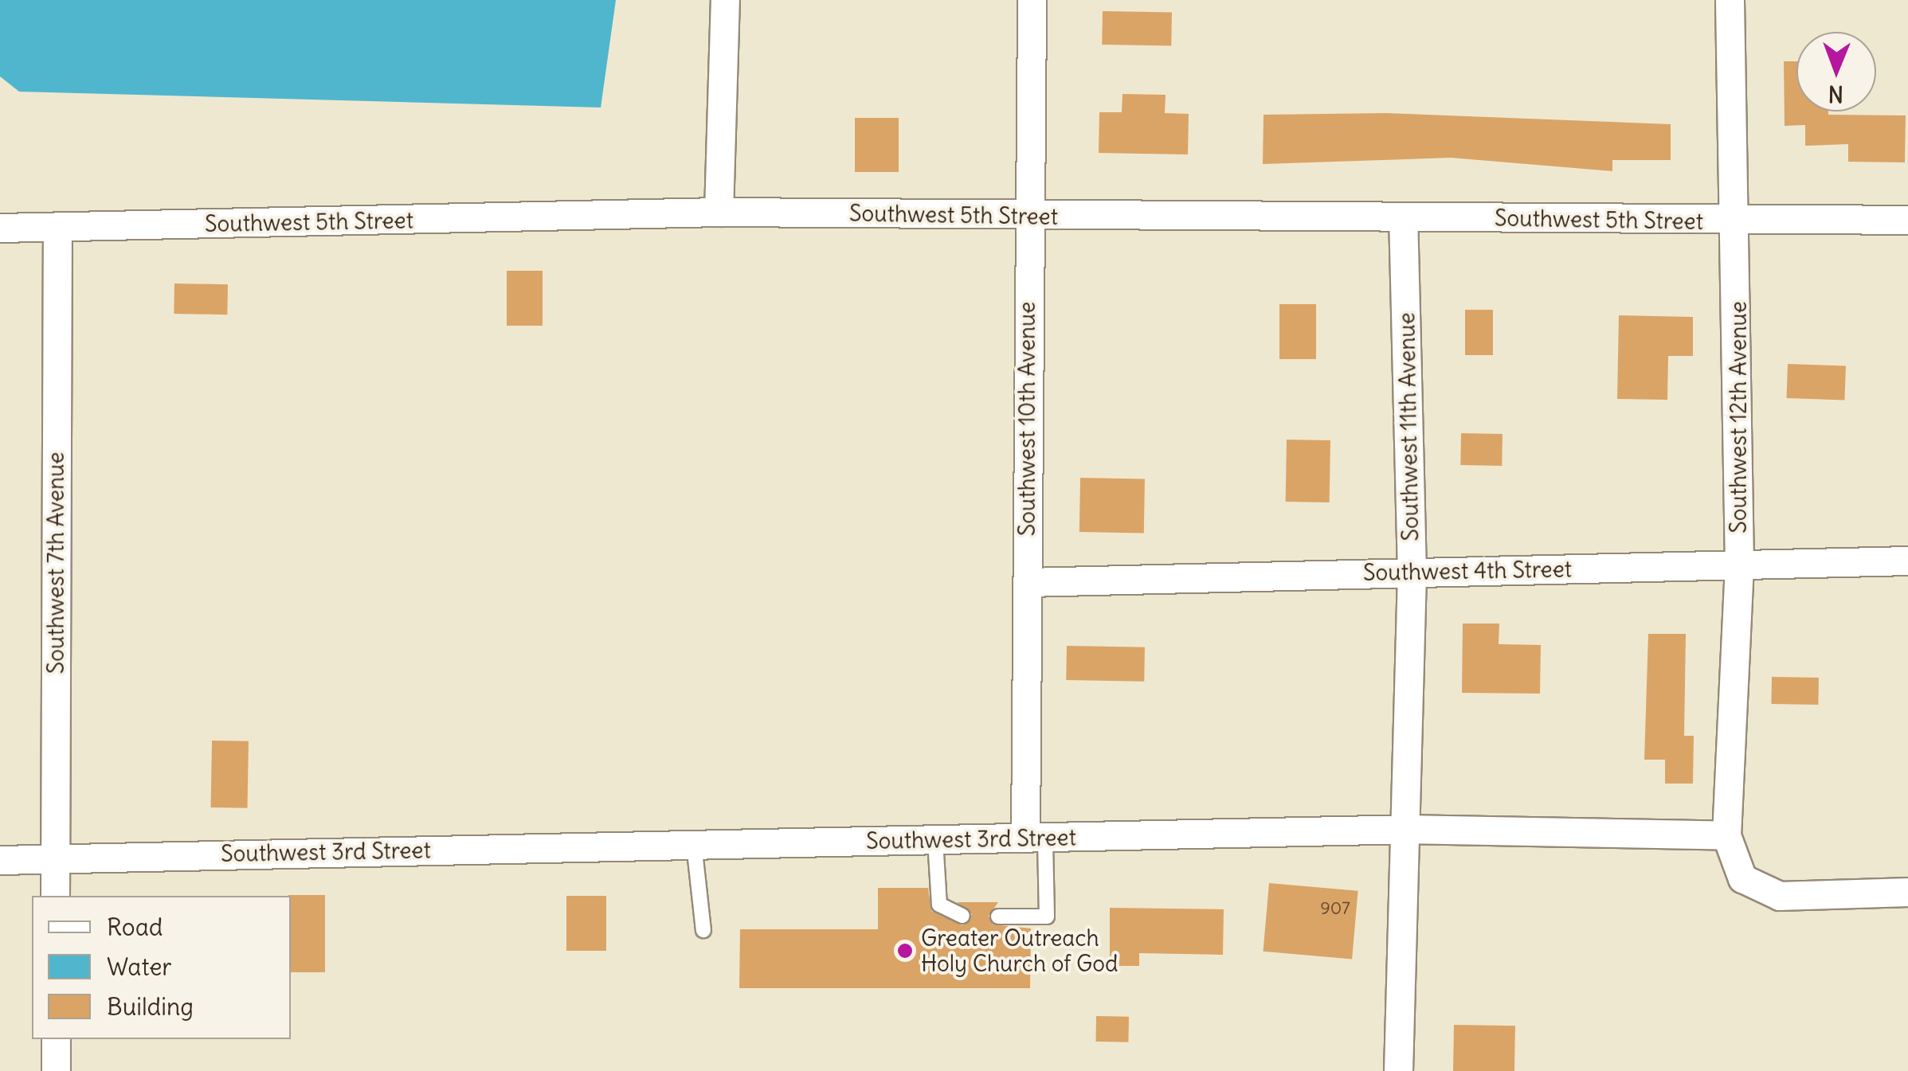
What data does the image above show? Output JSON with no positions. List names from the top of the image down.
{
  "streets": {
    "street": [
      "Southwest 5th Street",
      "Southwest 12th Avenue",
      "Southwest 10th Avenue",
      "Southwest 11th Avenue",
      "Southwest 7th Avenue",
      "Southwest 4th Street",
      "Southwest 3rd Street"
    ]
  },
  "crossings": [
    ["Southwest 5th Street", "Southwest 12th Avenue"],
    ["Southwest 5th Street", "Southwest 10th Avenue"],
    ["Southwest 5th Street", "Southwest 11th Avenue"],
    ["Southwest 5th Street", "Southwest 7th Avenue"],
    ["Southwest 12th Avenue", "Southwest 4th Street"],
    ["Southwest 12th Avenue", "Southwest 3rd Street"],
    ["Southwest 10th Avenue", "Southwest 4th Street"],
    ["Southwest 10th Avenue", "Southwest 3rd Street"],
    ["Southwest 11th Avenue", "Southwest 4th Street"],
    ["Southwest 11th Avenue", "Southwest 3rd Street"],
    ["Southwest 7th Avenue", "Southwest 3rd Street"]
  ],
  "places": ["Greater Outreach Holy Church of God"],
  "house_numbers": ["907"],
  "legend": ["Road", "Water", "Building"],
  "north": "bottom"
}
